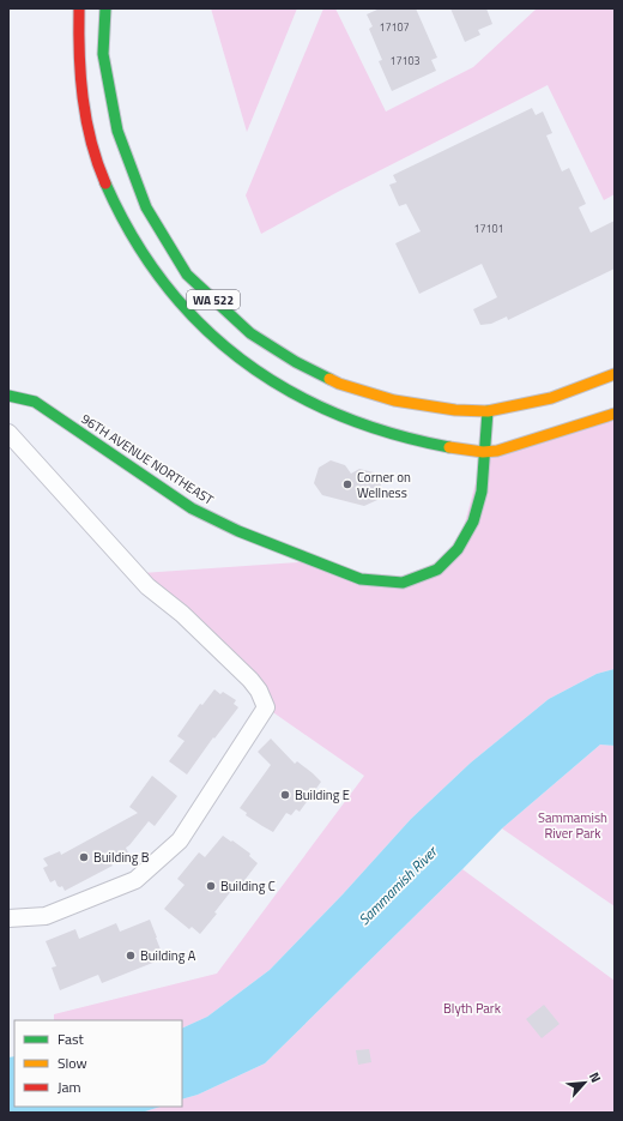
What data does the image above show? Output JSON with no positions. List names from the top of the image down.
{
  "streets": {
    "main road": ["WA 522", "96TH AVENUE NORTHEAST"]
  },
  "crossings": [
    ["WA 522", "96TH AVENUE NORTHEAST"]
  ],
  "water": ["Sammamish River"],
  "parks": ["Sammamish River Park", "Blyth Park"],
  "places": [
    "Corner on Wellness",
    "Building E",
    "Building B",
    "Building C",
    "Building A"
  ],
  "house_numbers": ["17107", "17103", "17101"],
  "legend": ["Fast", "Slow", "Jam"],
  "north": "top right"
}
